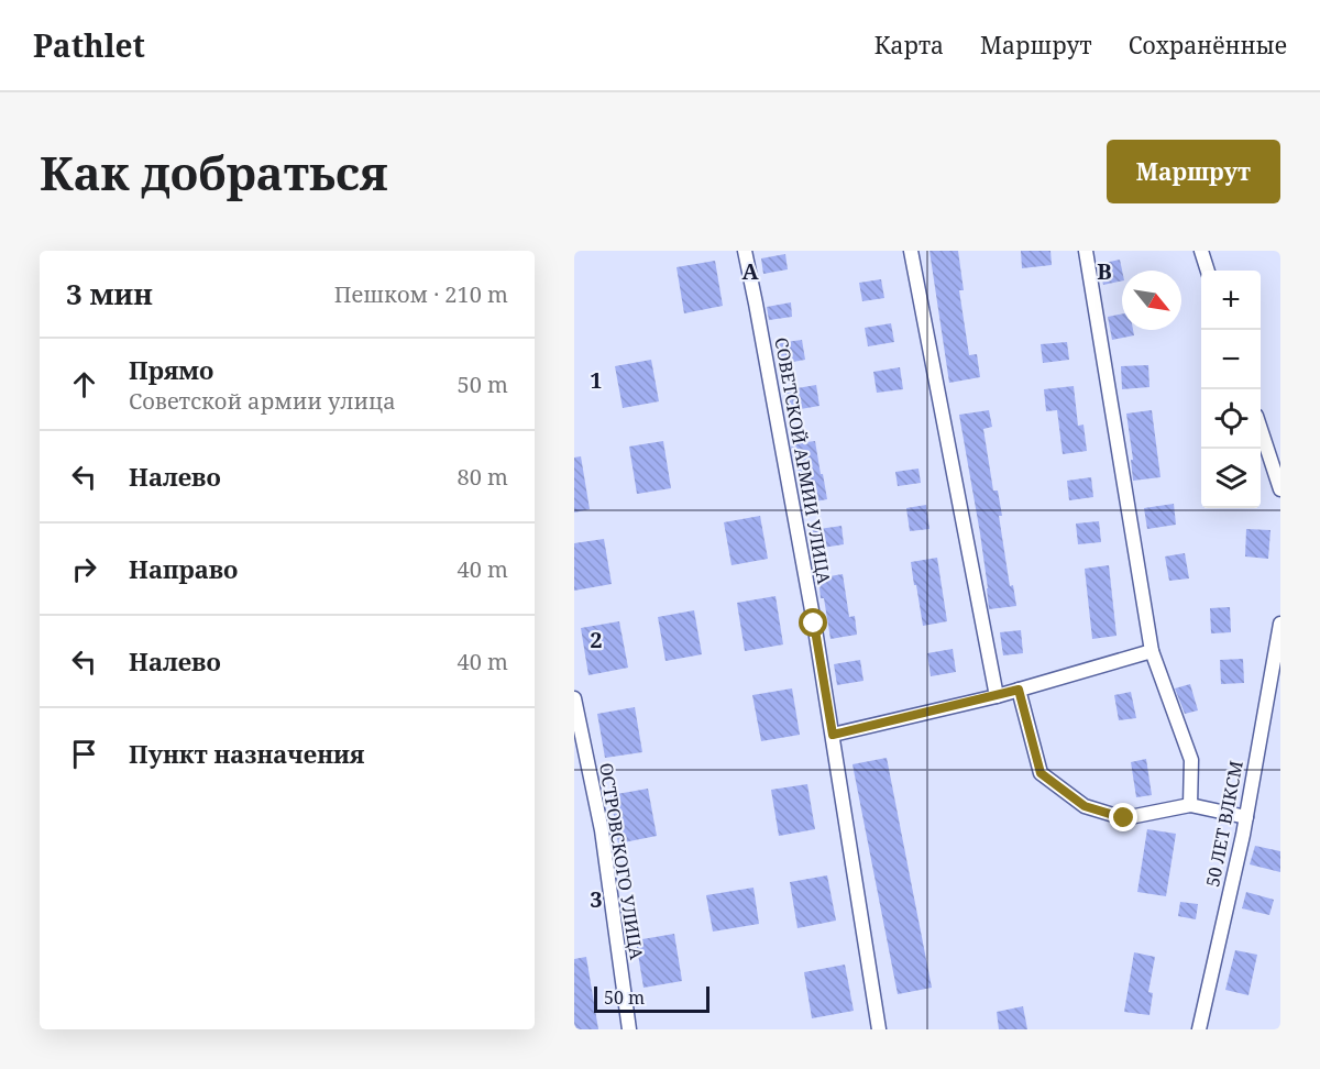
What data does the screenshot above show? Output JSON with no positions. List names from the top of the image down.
{
  "streets": {
    "street": ["СОВЕТСКОЙ АРМИИ УЛИЦА", "50 ЛЕТ ВЛКСМ", "ОСТРОВСКОГО УЛИЦА"]
  },
  "scale_bar": "50 m",
  "north": "bottom right",
  "page": {
    "header": "Pathlet",
    "nav": ["Карта", "Маршрут", "Сохранённые"],
    "buttons": "Маршрут",
    "title": "Как добраться",
    "heading": ["3 мин", "Пешком · 210 m"],
    "map_buttons": ["+", "−"],
    "list": [
      ["Прямо", "Советской армии улица", "50 m"],
      ["Налево", "80 m"],
      ["Направо", "40 m"],
      ["Налево", "40 m"],
      "Пункт назначения"
    ],
    "scale": "50 m"
  },
  "grid": {
    "columns": ["A", "B"],
    "rows": ["1", "2", "3"]
  }
}
